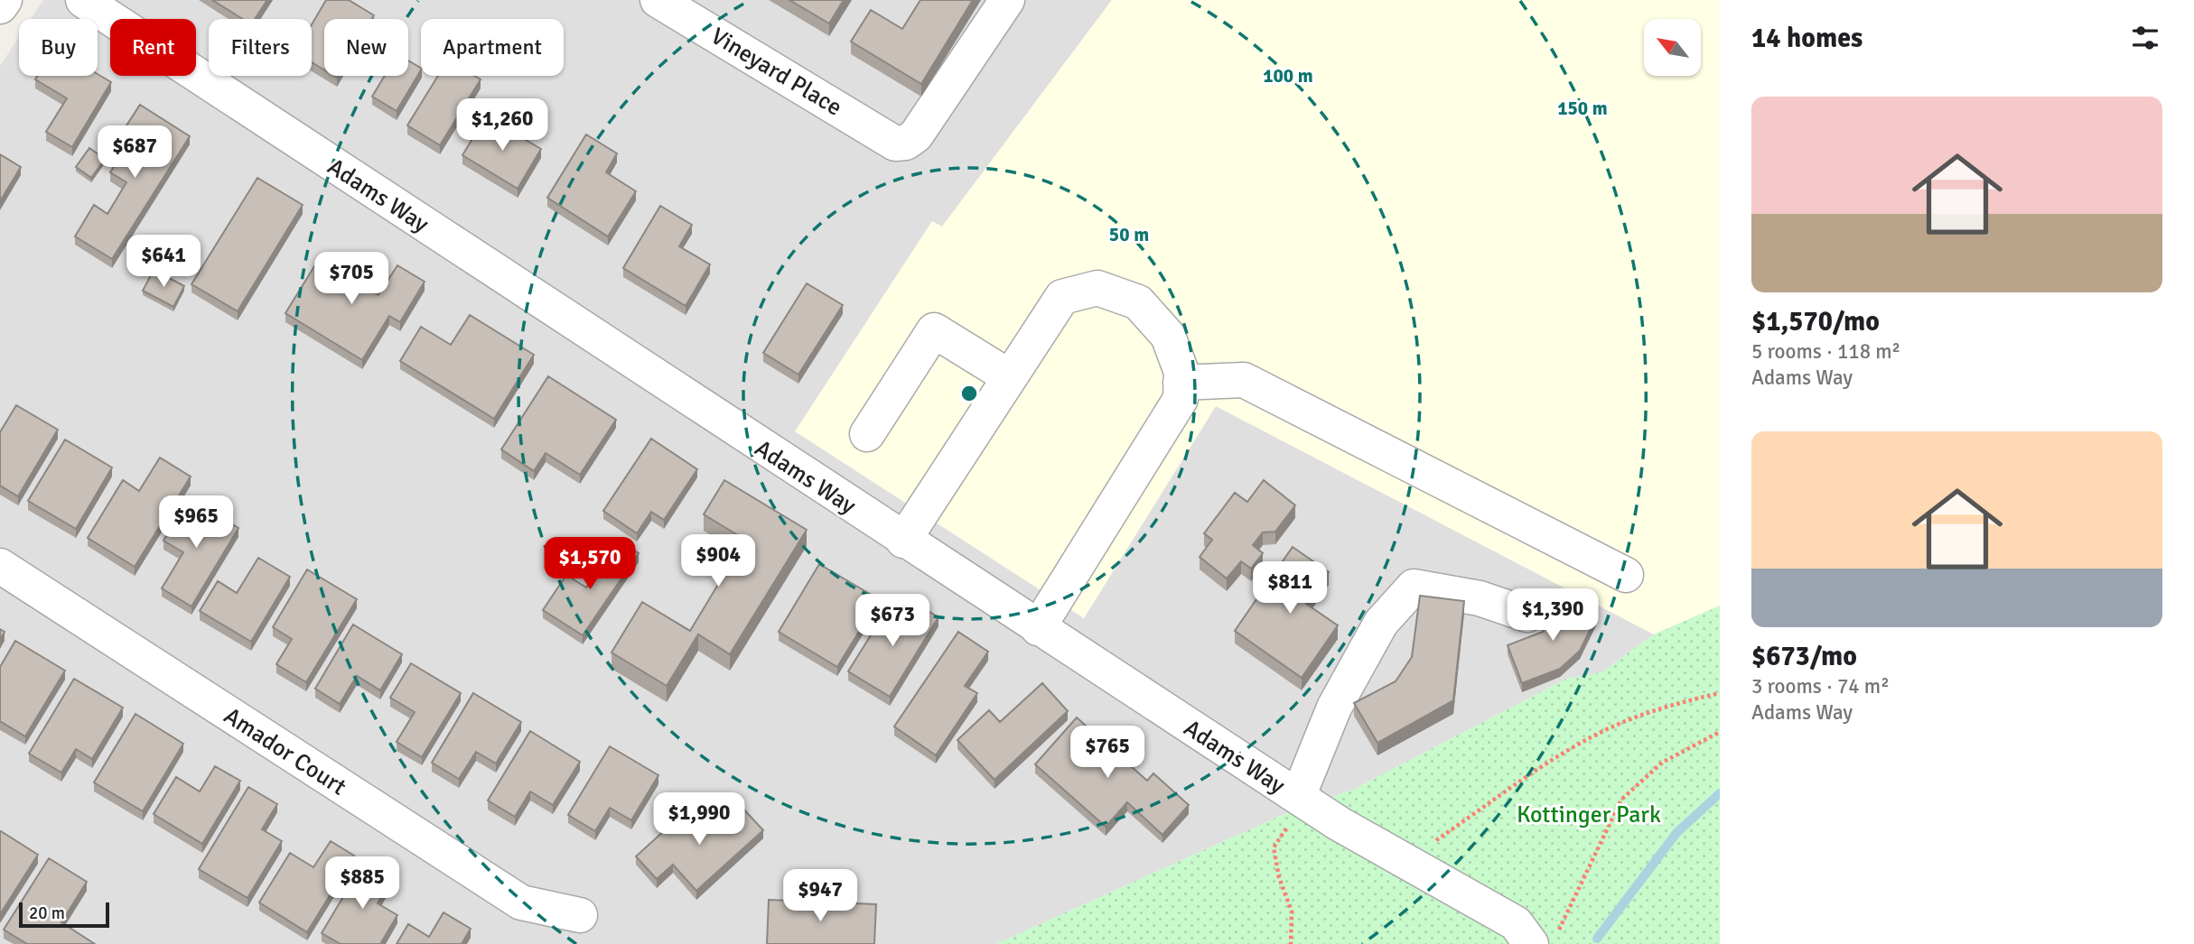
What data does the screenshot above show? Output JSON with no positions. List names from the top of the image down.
{
  "streets": {
    "street": ["Vineyard Place", "Adams Way", "Amador Court"]
  },
  "parks": ["Kottinger Park"],
  "scale_bar": "20 m",
  "north": "top left",
  "page": {
    "heading": "14 homes",
    "chip": [
      "Buy",
      "Rent",
      "Filters",
      "New",
      "Apartment"
    ],
    "list": [
      {
        "name": "$1,570/mo",
        "note": "5 rooms · 118 m² · Adams Way"
      },
      {
        "name": "$673/mo",
        "note": "3 rooms · 74 m² · Adams Way"
      }
    ],
    "price": [
      "$1,260",
      "$687",
      "$641",
      "$705",
      "$965",
      "$904",
      "$1,570",
      "$811",
      "$1,390",
      "$673",
      "$765",
      "$1,990",
      "$885",
      "$947"
    ],
    "scale": "20 m"
  },
  "rings": ["100 m", "150 m", "50 m"]
}
